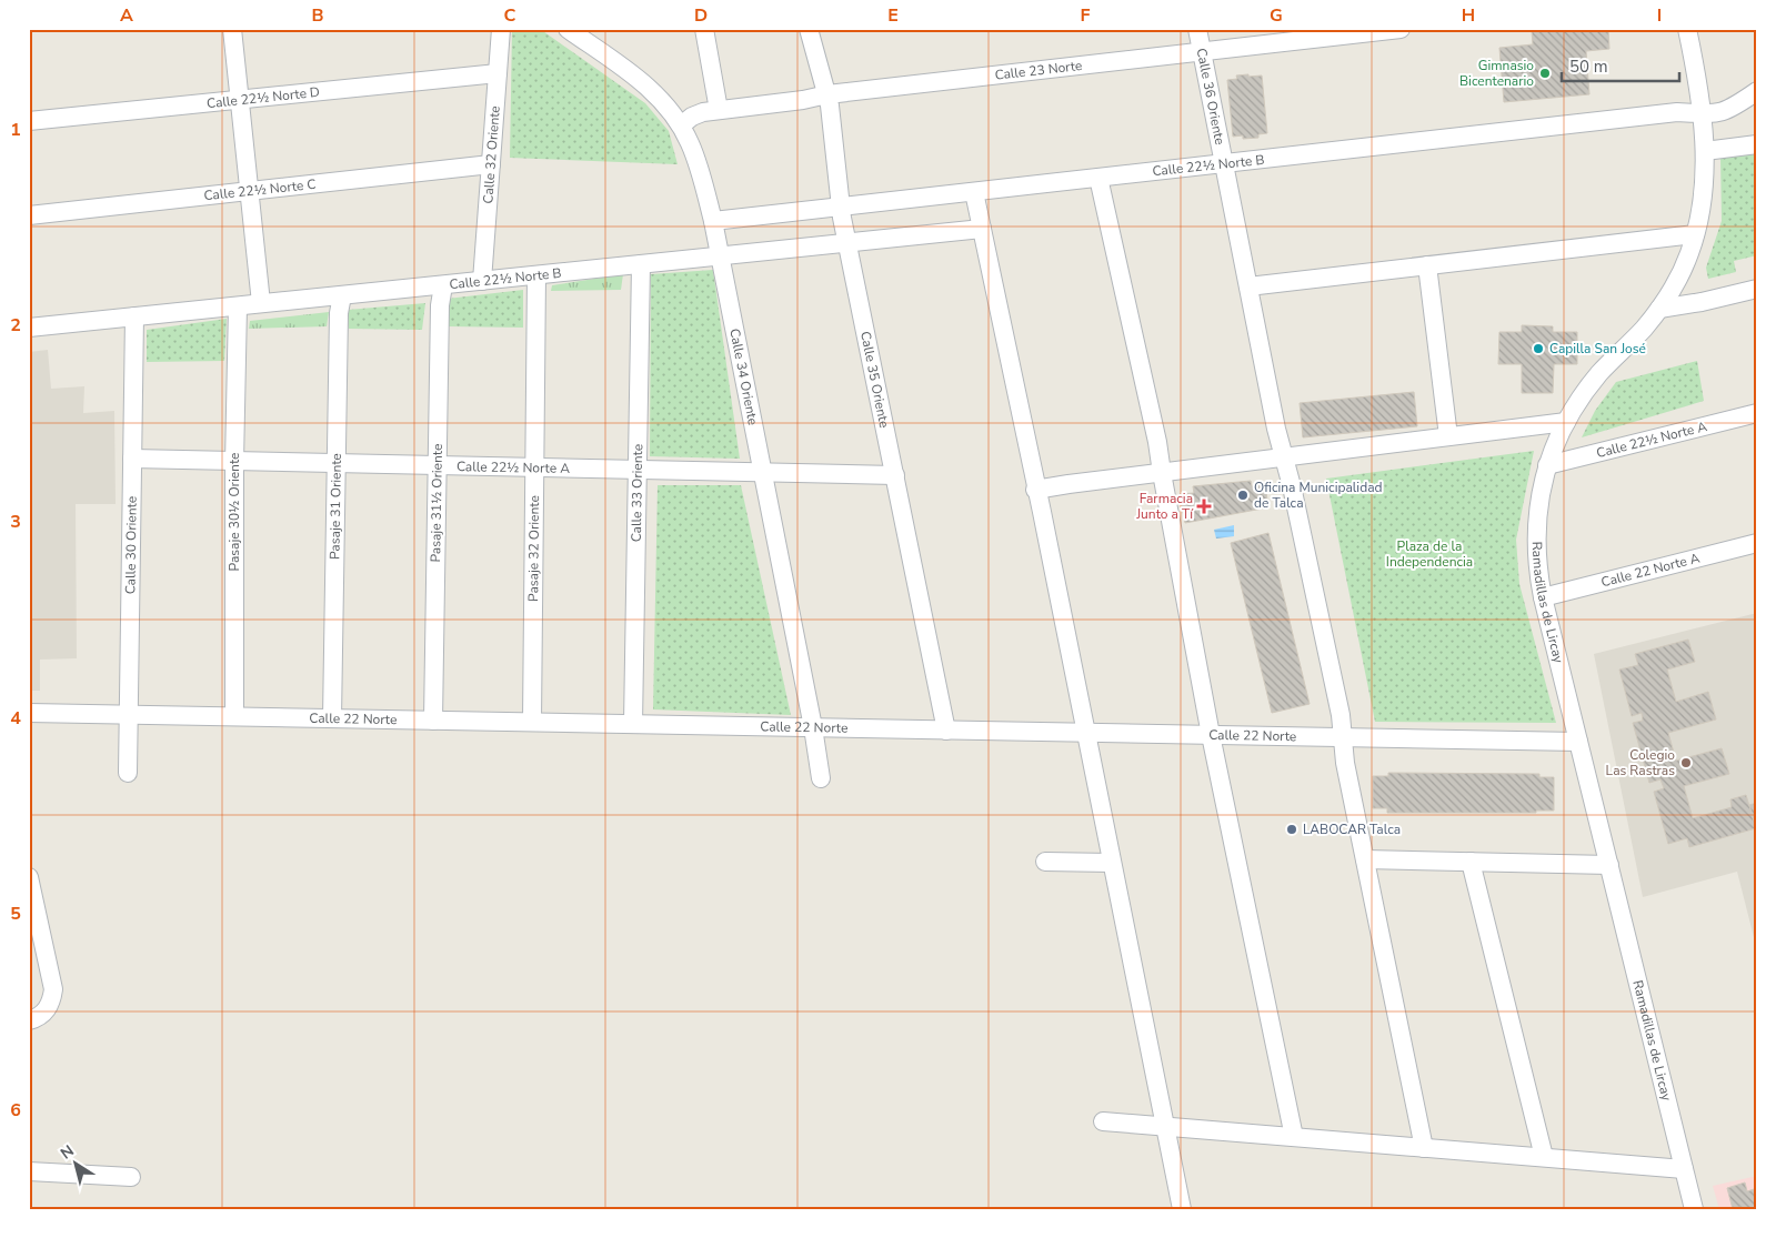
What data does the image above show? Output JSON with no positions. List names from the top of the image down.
{
  "streets": {
    "street": [
      "Calle 23 Norte",
      "Calle 36 Oriente",
      "Calle 22½ Norte D",
      "Calle 32 Oriente",
      "Calle 22½ Norte B",
      "Calle 22½ Norte C",
      "Calle 34 Oriente",
      "Calle 35 Oriente",
      "Calle 22½ Norte A",
      "Calle 33 Oriente",
      "Pasaje 31½ Oriente",
      "Pasaje 31 Oriente",
      "Pasaje 30½ Oriente",
      "Calle 30 Oriente",
      "Pasaje 32 Oriente",
      "Calle 22 Norte A",
      "Ramadillas de Lircay",
      "Calle 22 Norte"
    ]
  },
  "crossings": [
    ["Calle 23 Norte", "Calle 36 Oriente"],
    ["Calle 23 Norte", "Calle 34 Oriente"],
    ["Calle 23 Norte", "Calle 35 Oriente"],
    ["Calle 36 Oriente", "Calle 22½ Norte B"],
    ["Calle 36 Oriente", "Calle 22 Norte"],
    ["Calle 22½ Norte D", "Calle 32 Oriente"],
    ["Calle 32 Oriente", "Calle 22½ Norte B"],
    ["Calle 32 Oriente", "Calle 22½ Norte C"],
    ["Calle 22½ Norte B", "Calle 34 Oriente"],
    ["Calle 22½ Norte B", "Calle 35 Oriente"],
    ["Calle 22½ Norte B", "Calle 33 Oriente"],
    ["Calle 22½ Norte B", "Pasaje 31½ Oriente"],
    ["Calle 22½ Norte B", "Pasaje 31 Oriente"],
    ["Calle 22½ Norte B", "Pasaje 30½ Oriente"],
    ["Calle 22½ Norte B", "Calle 30 Oriente"],
    ["Calle 22½ Norte B", "Pasaje 32 Oriente"],
    ["Calle 22½ Norte B", "Ramadillas de Lircay"],
    ["Calle 34 Oriente", "Calle 22½ Norte A"],
    ["Calle 34 Oriente", "Calle 22 Norte"],
    ["Calle 35 Oriente", "Calle 22½ Norte A"],
    ["Calle 35 Oriente", "Calle 22 Norte"],
    ["Calle 22½ Norte A", "Calle 33 Oriente"],
    ["Calle 22½ Norte A", "Pasaje 31½ Oriente"],
    ["Calle 22½ Norte A", "Pasaje 31 Oriente"],
    ["Calle 22½ Norte A", "Pasaje 30½ Oriente"],
    ["Calle 22½ Norte A", "Calle 30 Oriente"],
    ["Calle 22½ Norte A", "Pasaje 32 Oriente"],
    ["Calle 22½ Norte A", "Ramadillas de Lircay"],
    ["Calle 33 Oriente", "Calle 22 Norte"],
    ["Pasaje 31½ Oriente", "Calle 22 Norte"],
    ["Pasaje 31 Oriente", "Calle 22 Norte"],
    ["Pasaje 30½ Oriente", "Calle 22 Norte"],
    ["Calle 30 Oriente", "Calle 22 Norte"],
    ["Pasaje 32 Oriente", "Calle 22 Norte"],
    ["Calle 22 Norte A", "Ramadillas de Lircay"],
    ["Ramadillas de Lircay", "Calle 22 Norte"]
  ],
  "parks": ["Plaza de la Independencia"],
  "places": {
    "other": [
      "Gimnasio Bicentenario",
      "Capilla San José",
      "Oficina Municipalidad de Talca",
      "Colegio Las Rastras",
      "LABOCAR Talca"
    ],
    "health": ["Farmacia Junto a Tí"]
  },
  "scale_bar": "50 m",
  "north": "top left",
  "grid": {
    "columns": [
      "A",
      "B",
      "C",
      "D",
      "E",
      "F",
      "G",
      "H",
      "I"
    ],
    "rows": [
      "1",
      "2",
      "3",
      "4",
      "5",
      "6"
    ]
  }
}
